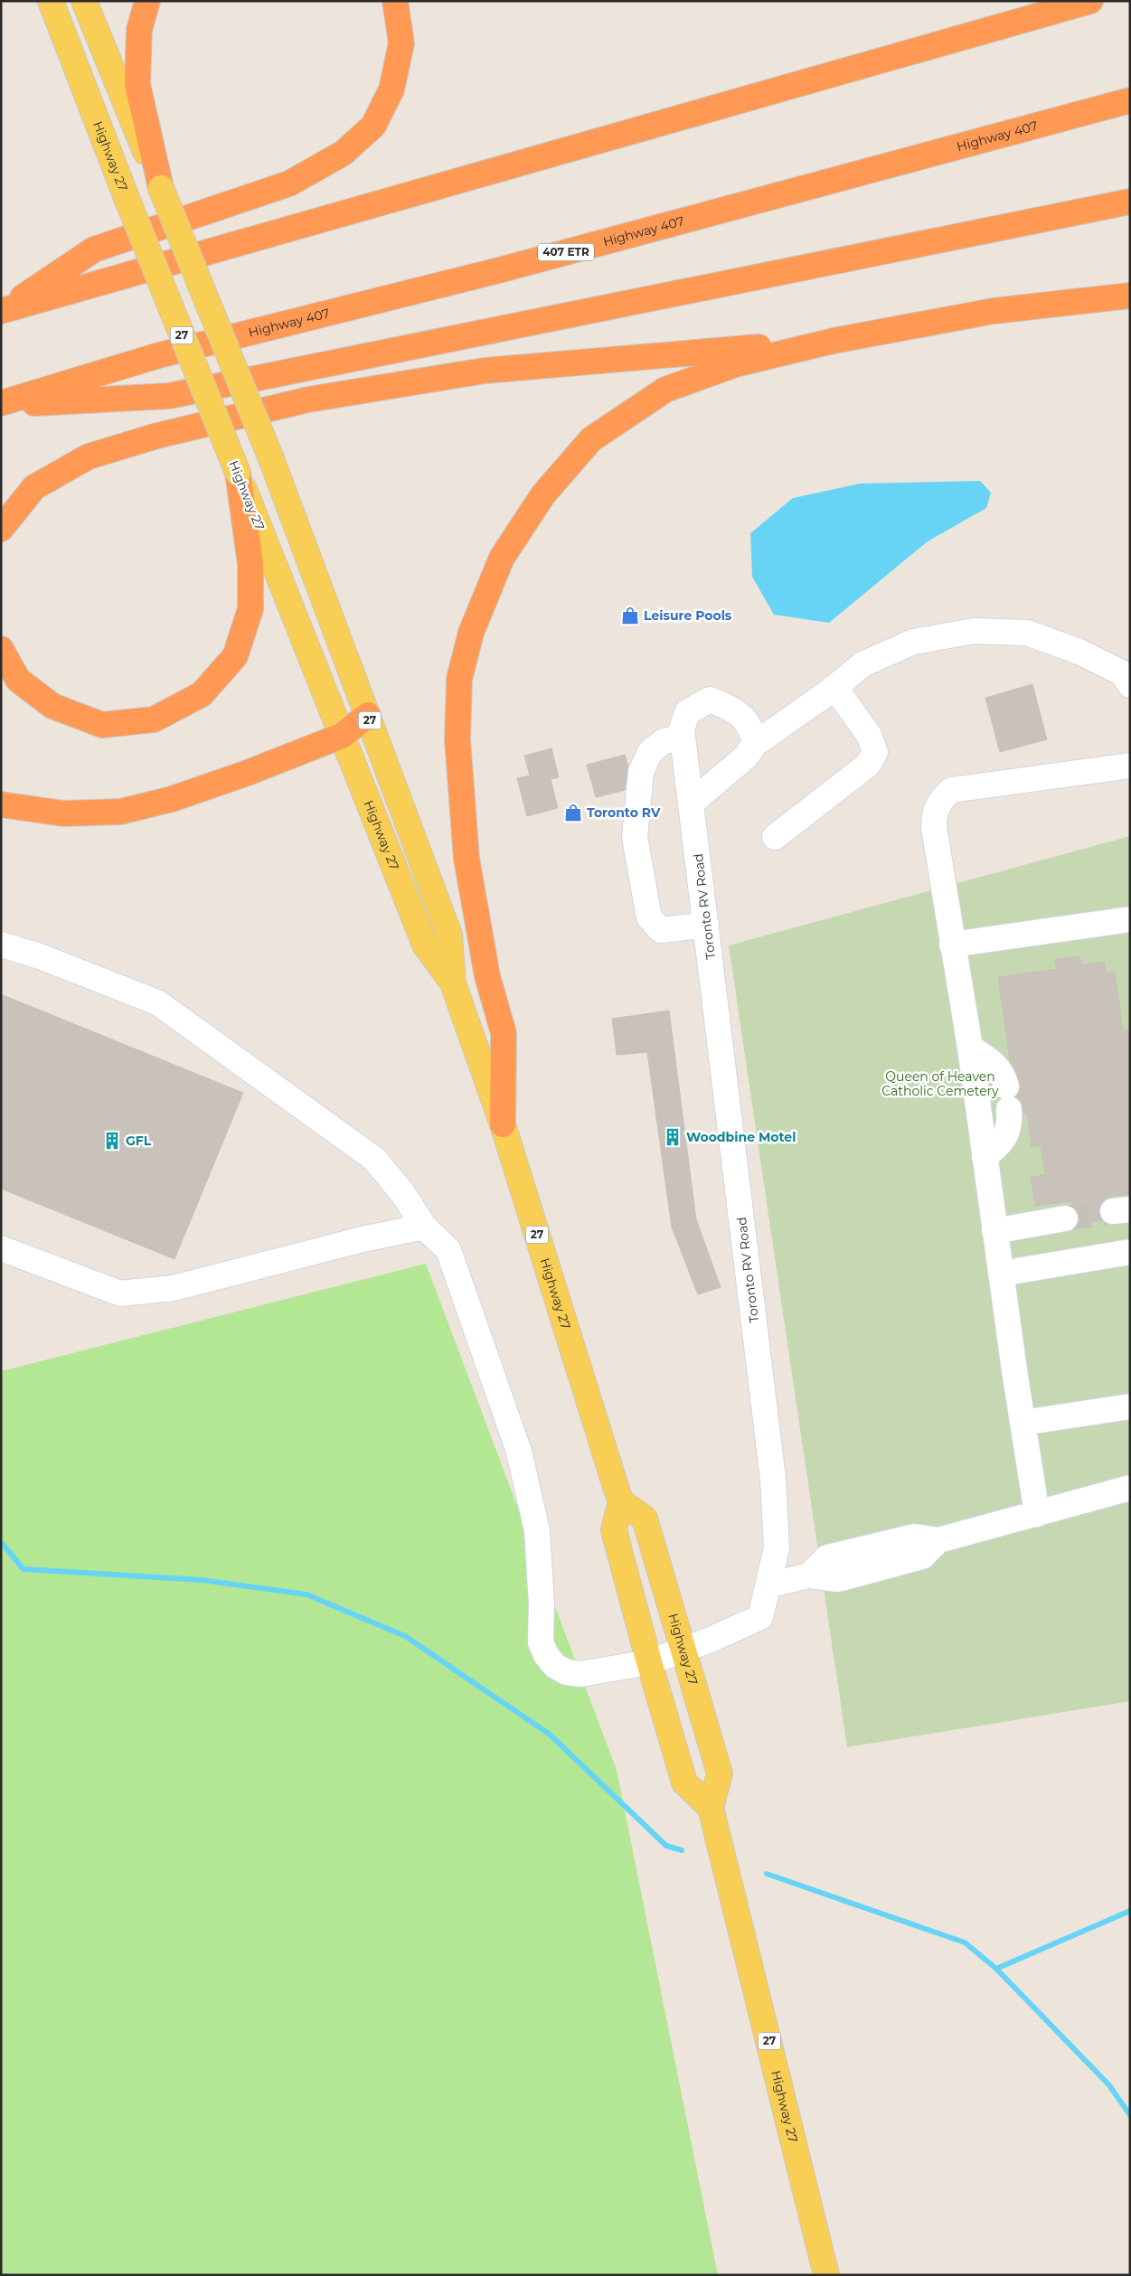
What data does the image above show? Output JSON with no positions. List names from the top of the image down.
{
  "streets": {
    "highway": ["Highway 407", "407 ETR"],
    "main road": ["Highway 27", "27"],
    "lane": ["Toronto RV Road"]
  },
  "crossings": [
    ["Highway 27", "Toronto RV Road"]
  ],
  "parks": ["Queen of Heaven Catholic Cemetery"],
  "places": {
    "shop": ["Leisure Pools", "Toronto RV"],
    "building": ["Woodbine Motel", "GFL"]
  }
}
